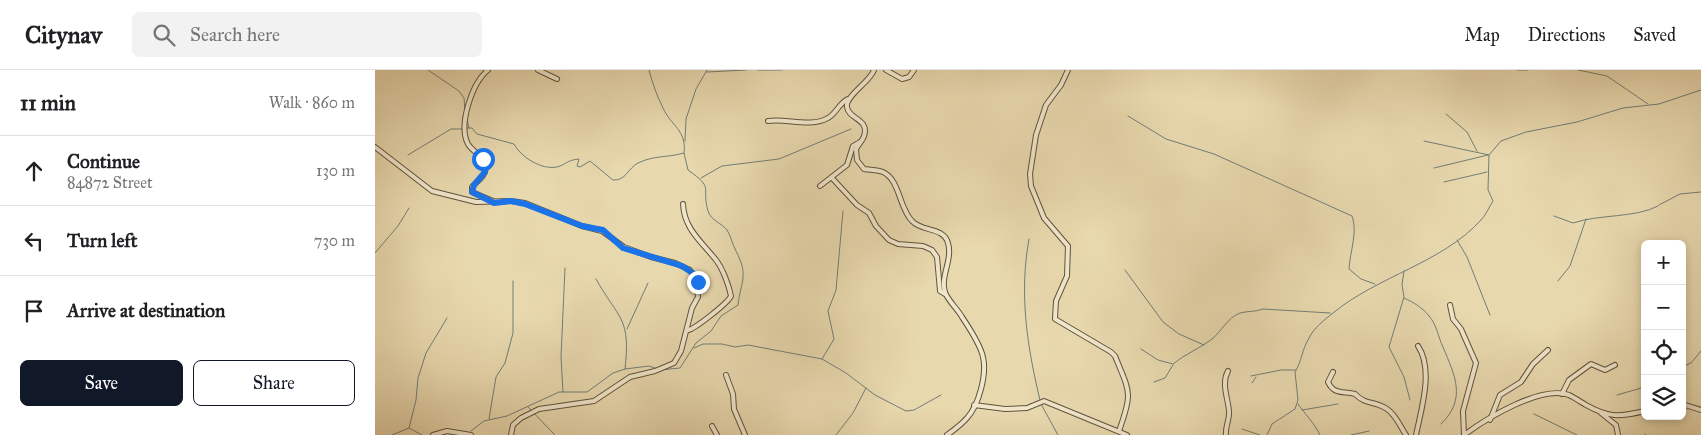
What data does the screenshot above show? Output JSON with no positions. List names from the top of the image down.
{
  "page": {
    "header": "Citynav",
    "search": "Search here",
    "nav": ["Map", "Directions", "Saved"],
    "heading": ["11 min", "Walk · 860 m"],
    "list": [
      ["Continue", "84872 Street", "130 m"],
      ["Turn left", "730 m"],
      "Arrive at destination"
    ],
    "map_buttons": ["+", "−"],
    "buttons": ["Save", "Share"]
  }
}
